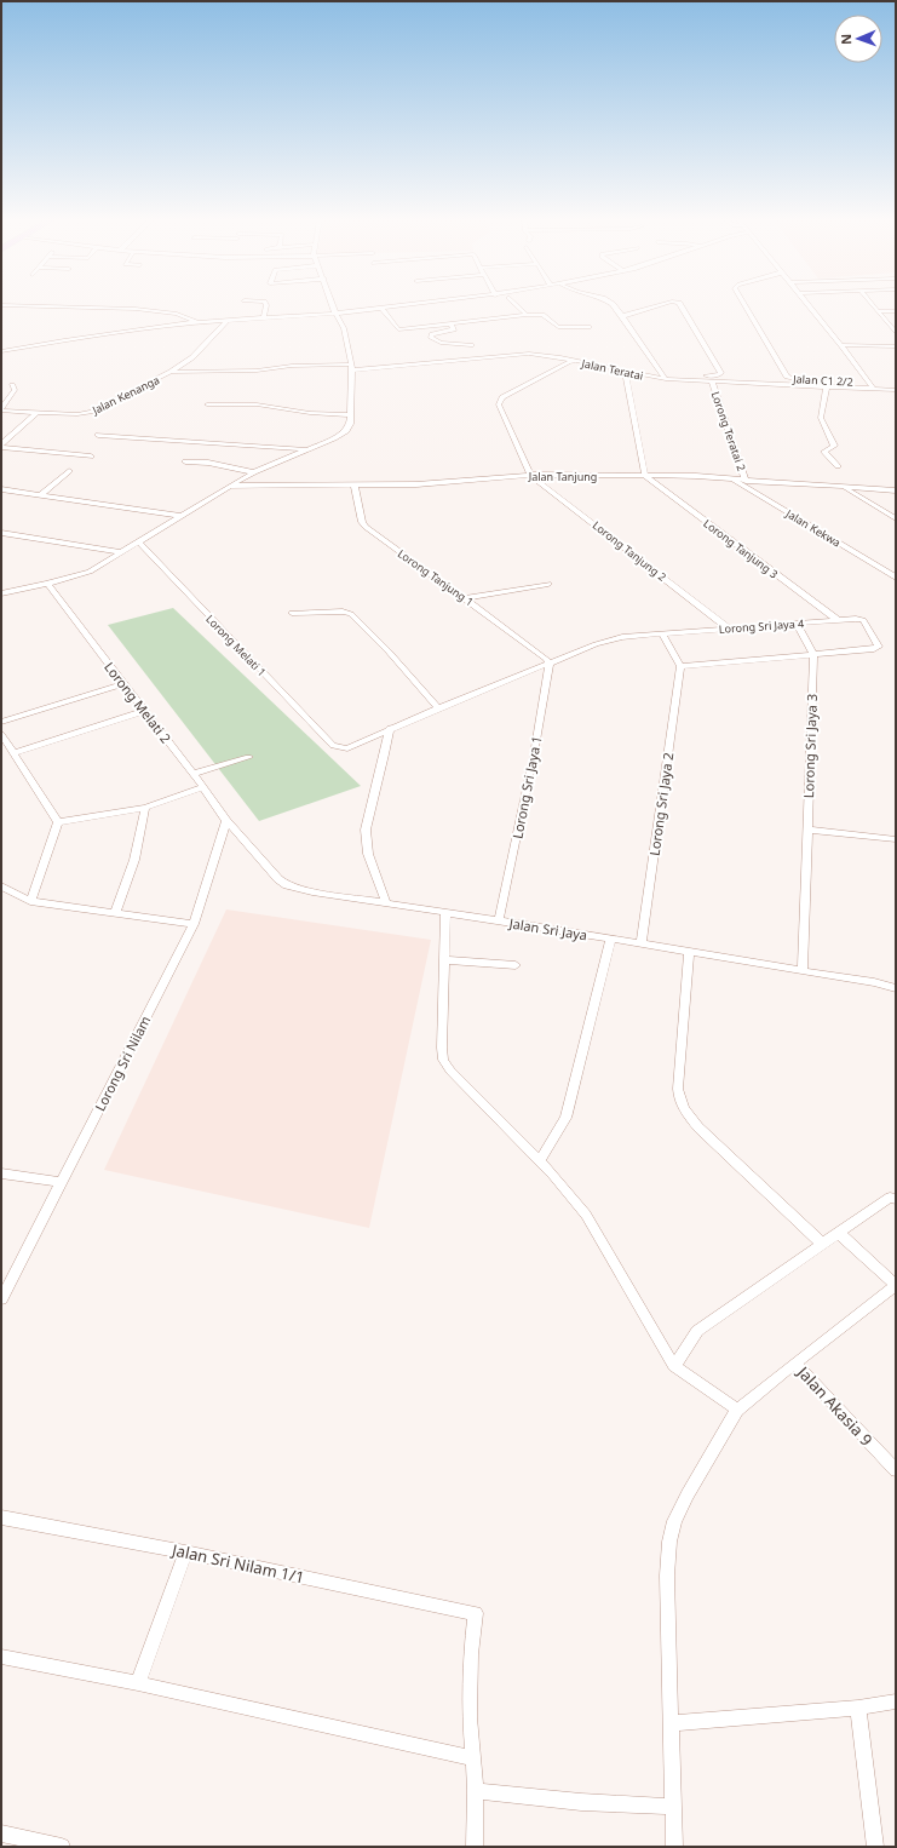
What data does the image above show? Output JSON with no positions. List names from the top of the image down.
{
  "streets": {
    "street": [
      "Jalan Teratai",
      "Jalan C1 2/2",
      "Jalan Kenanga",
      "Lorong Teratai 2",
      "Jalan Tanjung",
      "Jalan Kekwa",
      "Lorong Tanjung 3",
      "Lorong Tanjung 2",
      "Lorong Tanjung 1",
      "Lorong Sri Jaya 4",
      "Lorong Melati 1",
      "Lorong Melati 2",
      "Lorong Sri Jaya 3",
      "Lorong Sri Jaya 1",
      "Lorong Sri Jaya 2",
      "Jalan Sri Jaya",
      "Lorong Sri Nilam",
      "Jalan Akasia 9",
      "Jalan Sri Nilam 1/1"
    ]
  },
  "crossings": [
    ["Jalan Teratai", "Jalan Kenanga"],
    ["Jalan Teratai", "Lorong Teratai 2"],
    ["Lorong Teratai 2", "Jalan Tanjung"],
    ["Jalan Tanjung", "Jalan Kekwa"],
    ["Jalan Tanjung", "Lorong Tanjung 3"],
    ["Jalan Tanjung", "Lorong Tanjung 2"],
    ["Jalan Tanjung", "Lorong Tanjung 1"],
    ["Lorong Tanjung 3", "Lorong Sri Jaya 4"],
    ["Lorong Tanjung 2", "Lorong Sri Jaya 4"],
    ["Lorong Tanjung 1", "Lorong Sri Jaya 4"],
    ["Lorong Tanjung 1", "Lorong Sri Jaya 1"],
    ["Lorong Sri Jaya 4", "Lorong Melati 1"],
    ["Lorong Sri Jaya 4", "Lorong Sri Jaya 3"],
    ["Lorong Sri Jaya 4", "Lorong Sri Jaya 1"],
    ["Lorong Melati 2", "Jalan Sri Jaya"],
    ["Lorong Melati 2", "Lorong Sri Nilam"],
    ["Lorong Sri Jaya 3", "Jalan Sri Jaya"],
    ["Lorong Sri Jaya 1", "Jalan Sri Jaya"],
    ["Lorong Sri Jaya 2", "Jalan Sri Jaya"],
    ["Jalan Sri Jaya", "Lorong Sri Nilam"]
  ],
  "north": "left"
}
